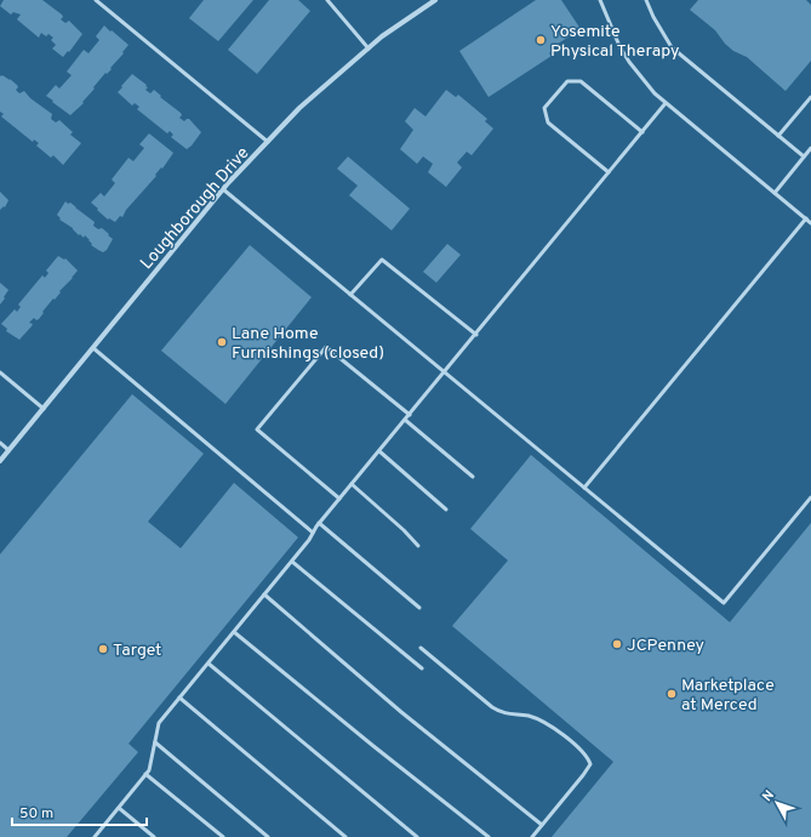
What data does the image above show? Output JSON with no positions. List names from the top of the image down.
{
  "streets": {
    "street": ["Loughborough Drive"]
  },
  "places": [
    "Yosemite Physical Therapy",
    "Lane Home Furnishings (closed)",
    "JCPenney",
    "Target",
    "Marketplace at Merced"
  ],
  "scale_bar": "50 m",
  "north": "top left"
}
